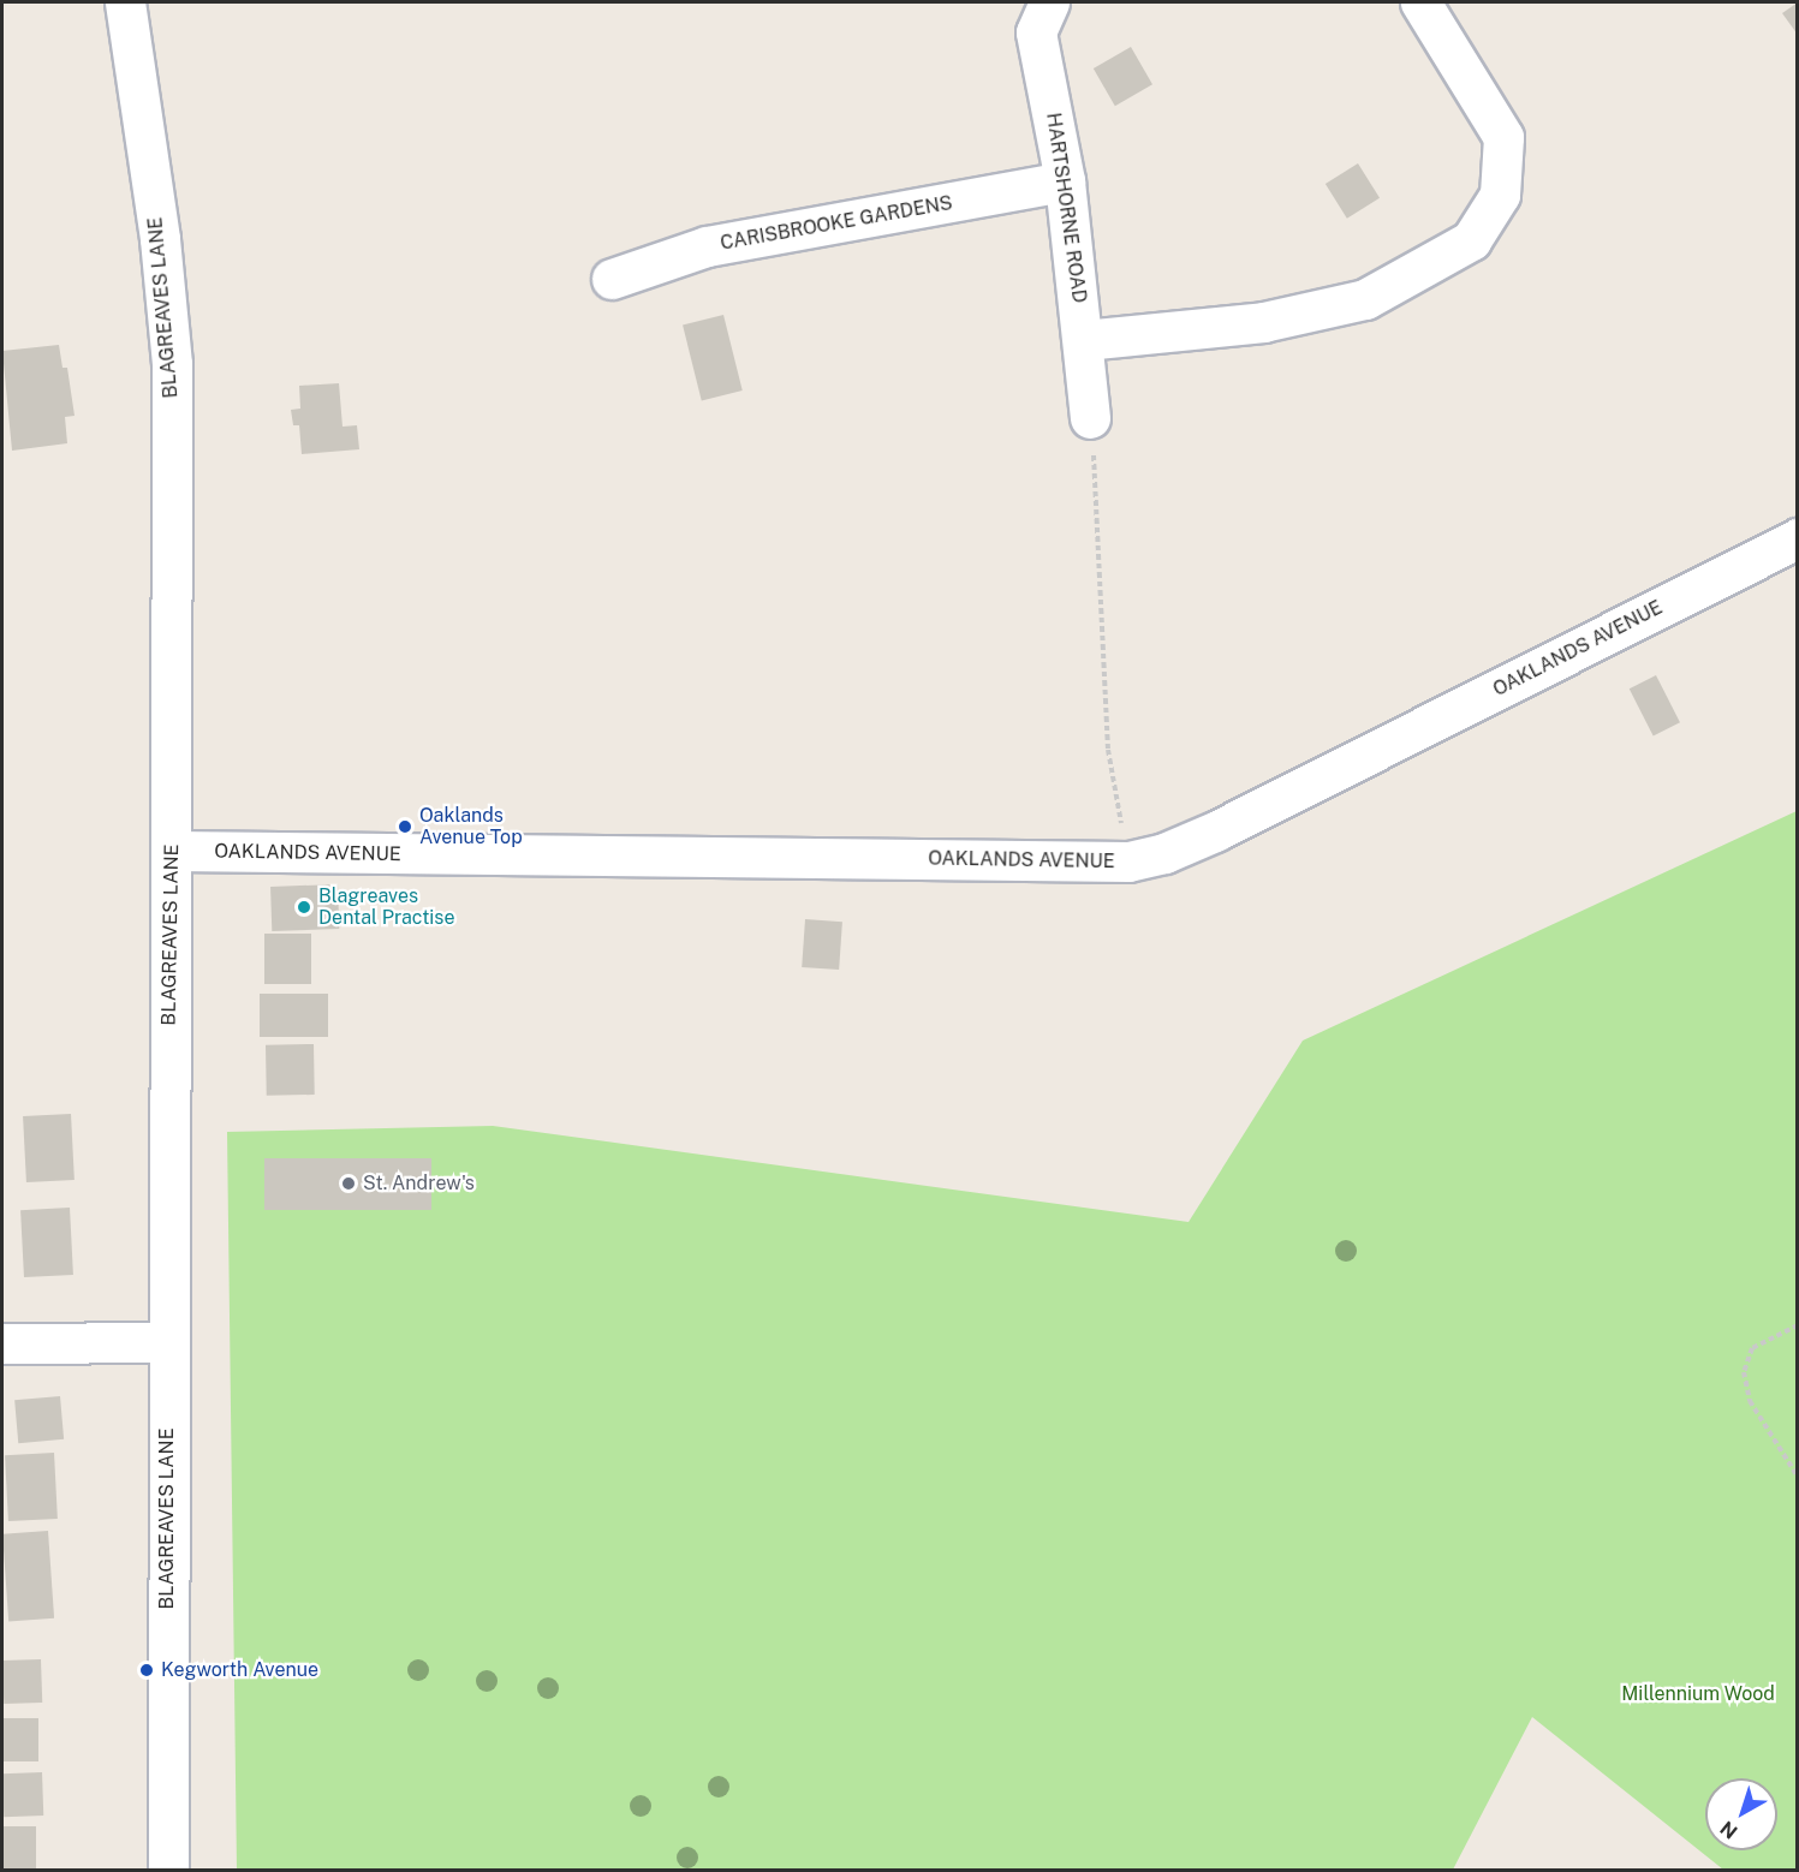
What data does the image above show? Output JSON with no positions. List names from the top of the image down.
{
  "streets": {
    "street": [
      "HARTSHORNE ROAD",
      "CARISBROOKE GARDENS",
      "BLAGREAVES LANE",
      "OAKLANDS AVENUE"
    ]
  },
  "crossings": [
    ["HARTSHORNE ROAD", "CARISBROOKE GARDENS"],
    ["BLAGREAVES LANE", "OAKLANDS AVENUE"]
  ],
  "parks": ["Millennium Wood"],
  "places": [
    "Oaklands Avenue Top",
    "Blagreaves Dental Practise",
    "St. Andrew's",
    "Kegworth Avenue"
  ],
  "north": "bottom left"
}
